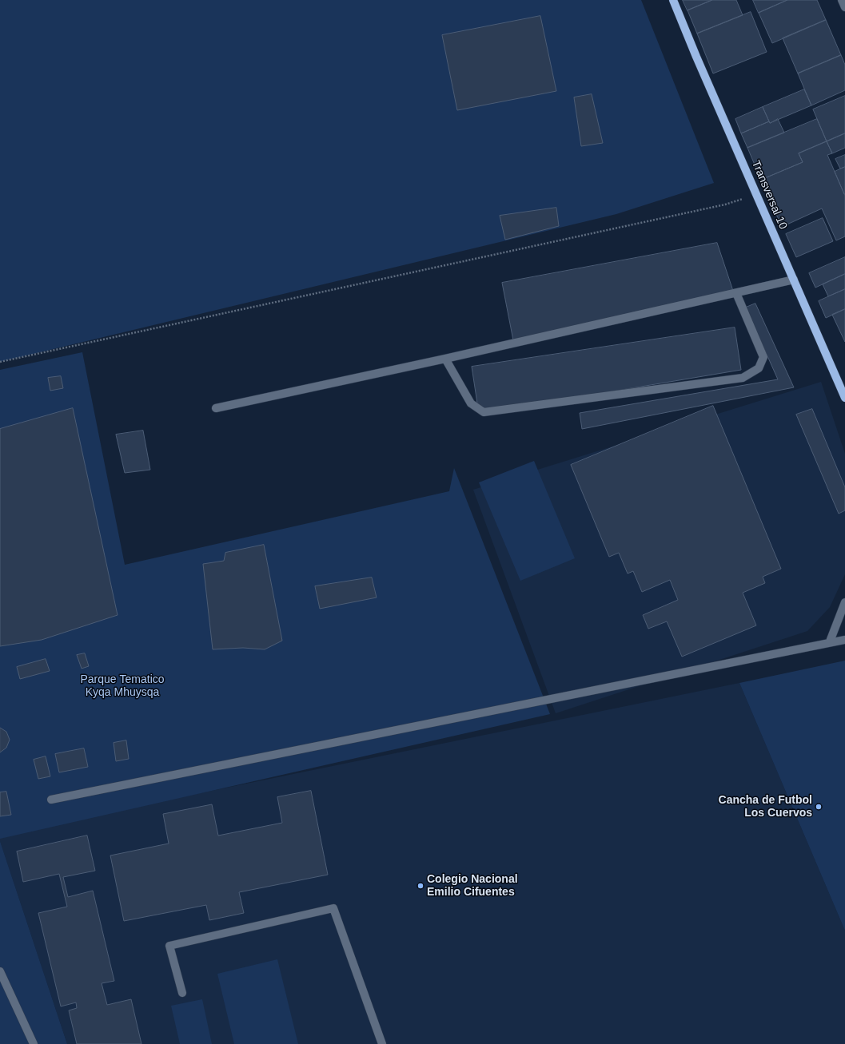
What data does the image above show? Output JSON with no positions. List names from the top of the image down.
{
  "streets": {
    "main road": ["Transversal 10"]
  },
  "parks": ["Parque Tematico Kyqa Mhuysqa"],
  "places": ["Cancha de Futbol Los Cuervos", "Colegio Nacional Emilio Cifuentes"]
}
